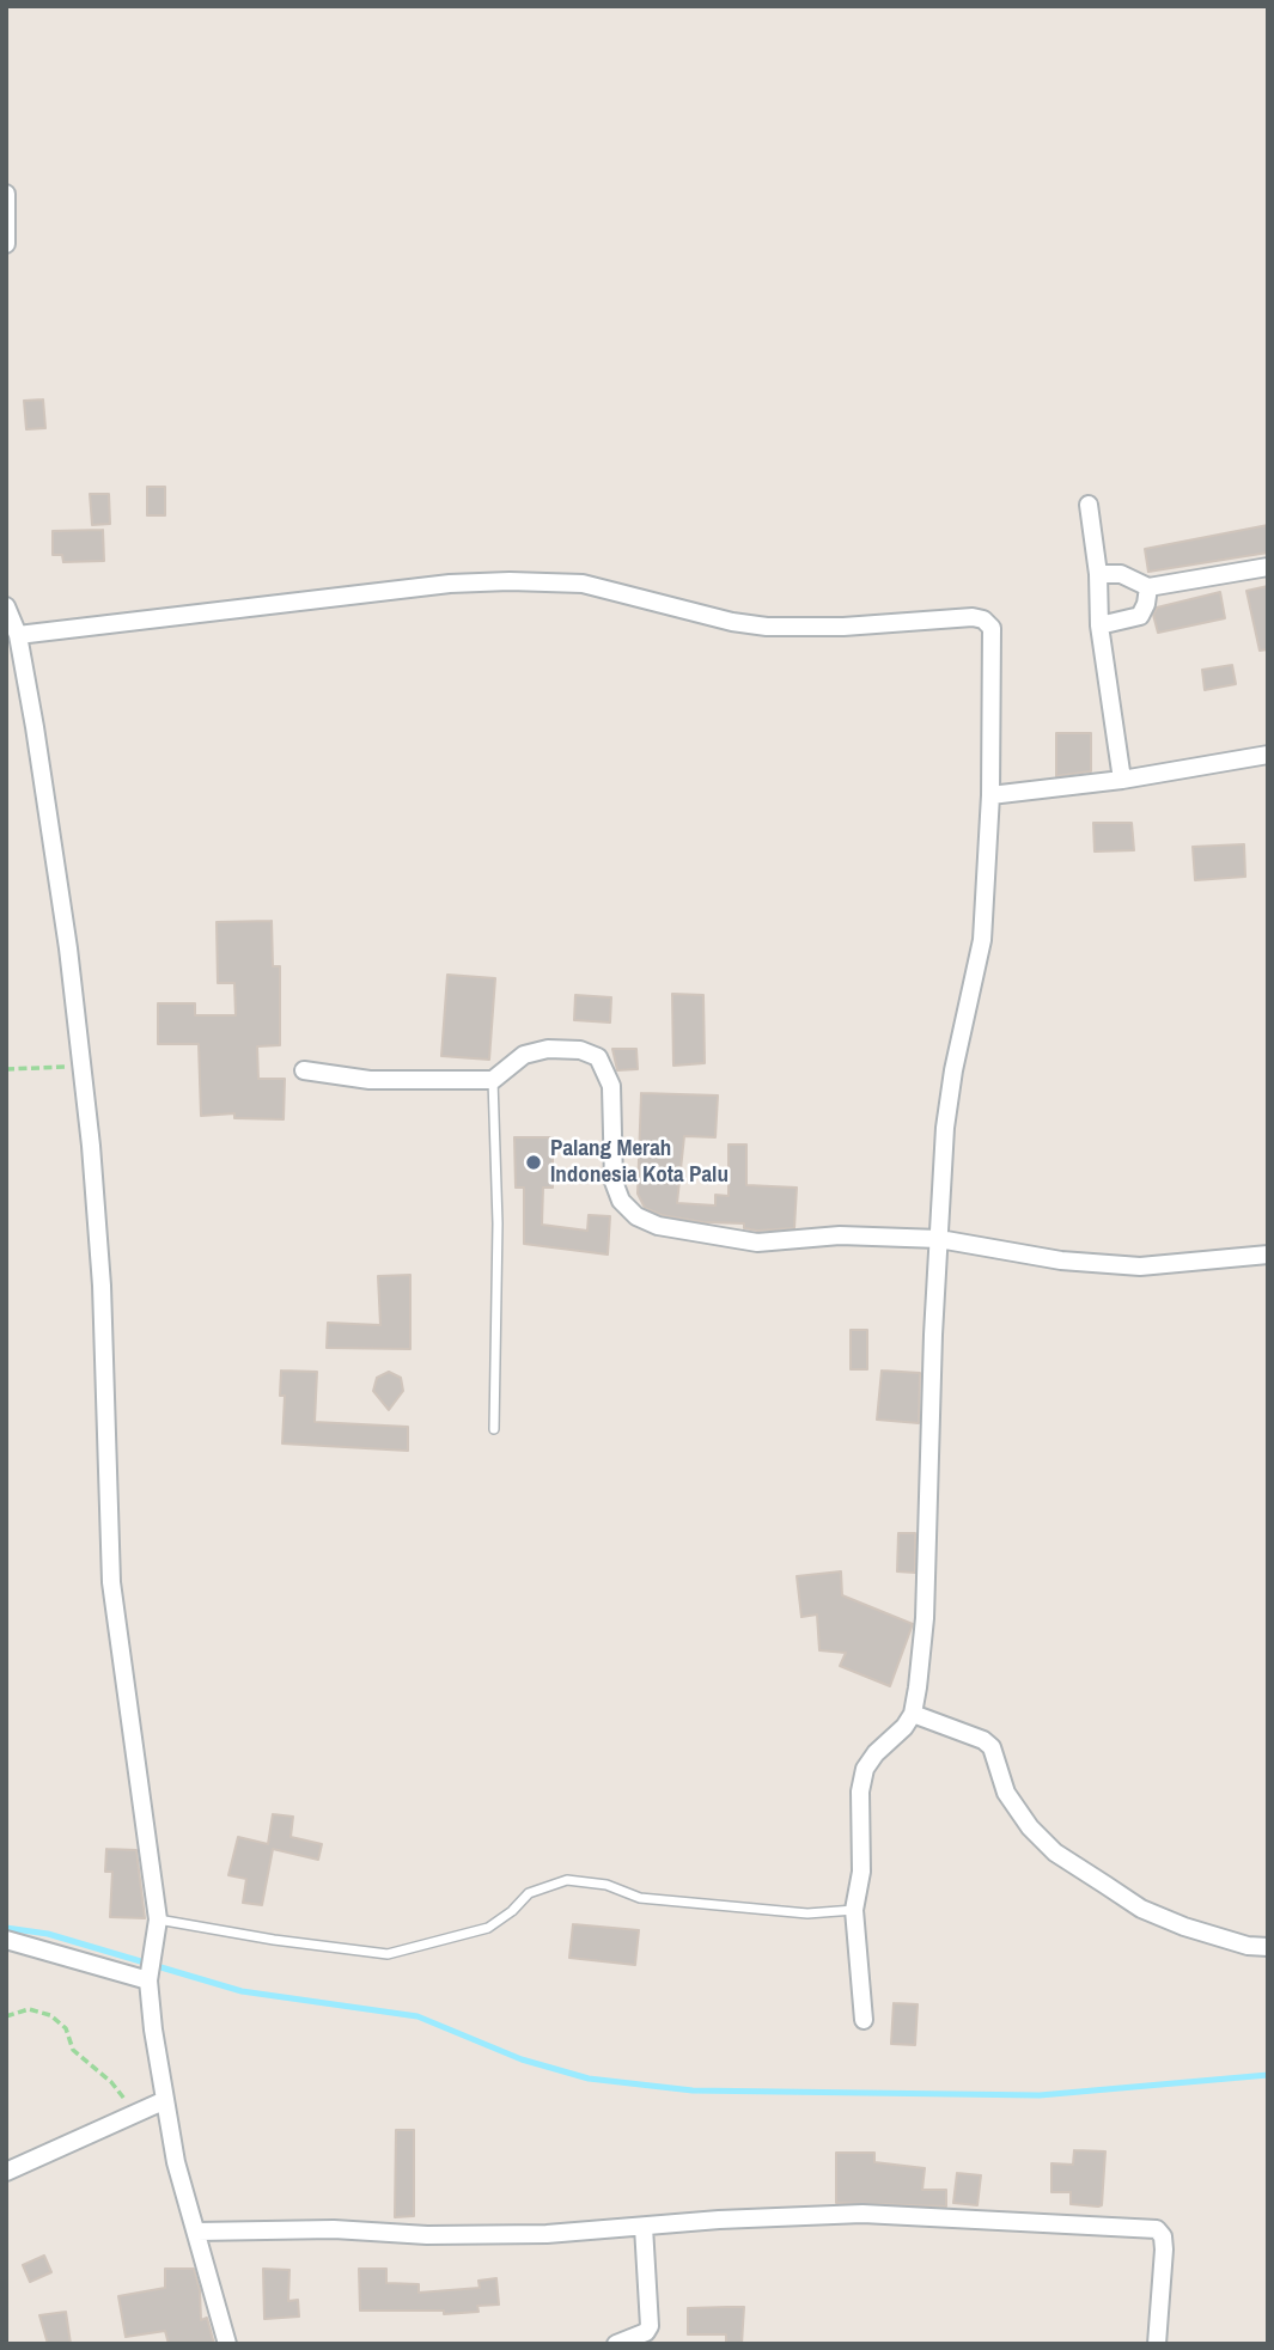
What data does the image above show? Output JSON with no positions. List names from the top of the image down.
{
  "places": ["Palang Merah Indonesia Kota Palu"]
}
